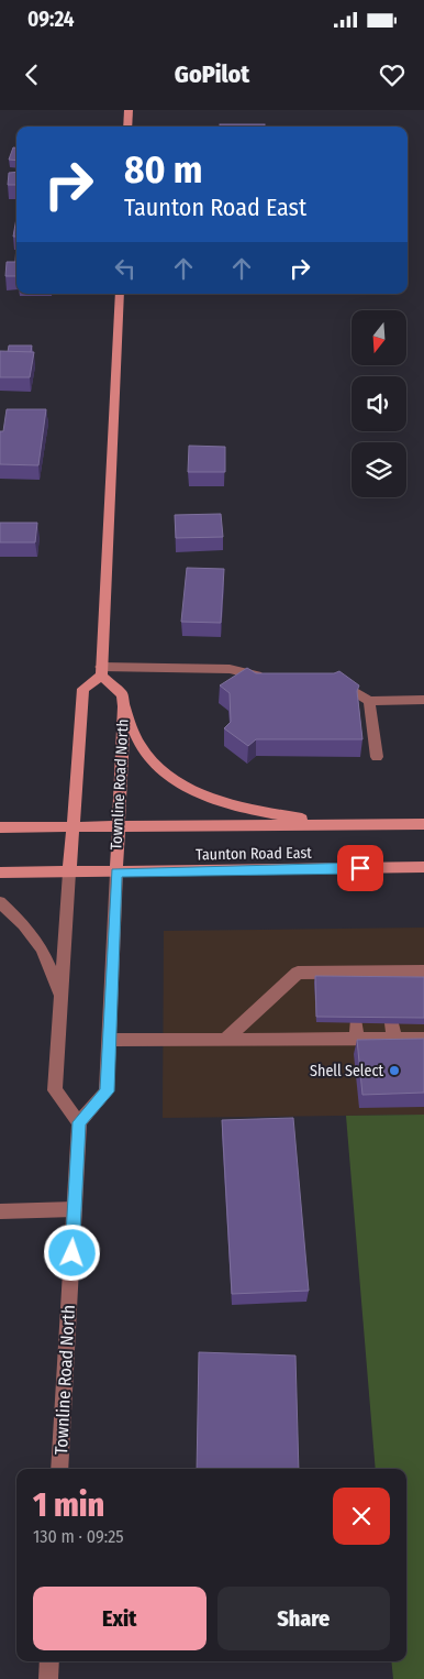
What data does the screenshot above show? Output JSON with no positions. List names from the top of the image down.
{
  "streets": {
    "main road": ["Townline Road North", "Taunton Road East"]
  },
  "crossings": [
    ["Townline Road North", "Taunton Road East"]
  ],
  "places": ["Shell Select"],
  "north": "bottom",
  "page": {
    "status": "09:24",
    "header": "GoPilot",
    "turn": ["80 m", "Taunton Road East"],
    "heading": ["1 min", "130 m · 09:25"],
    "buttons": ["Exit", "Share"]
  }
}
